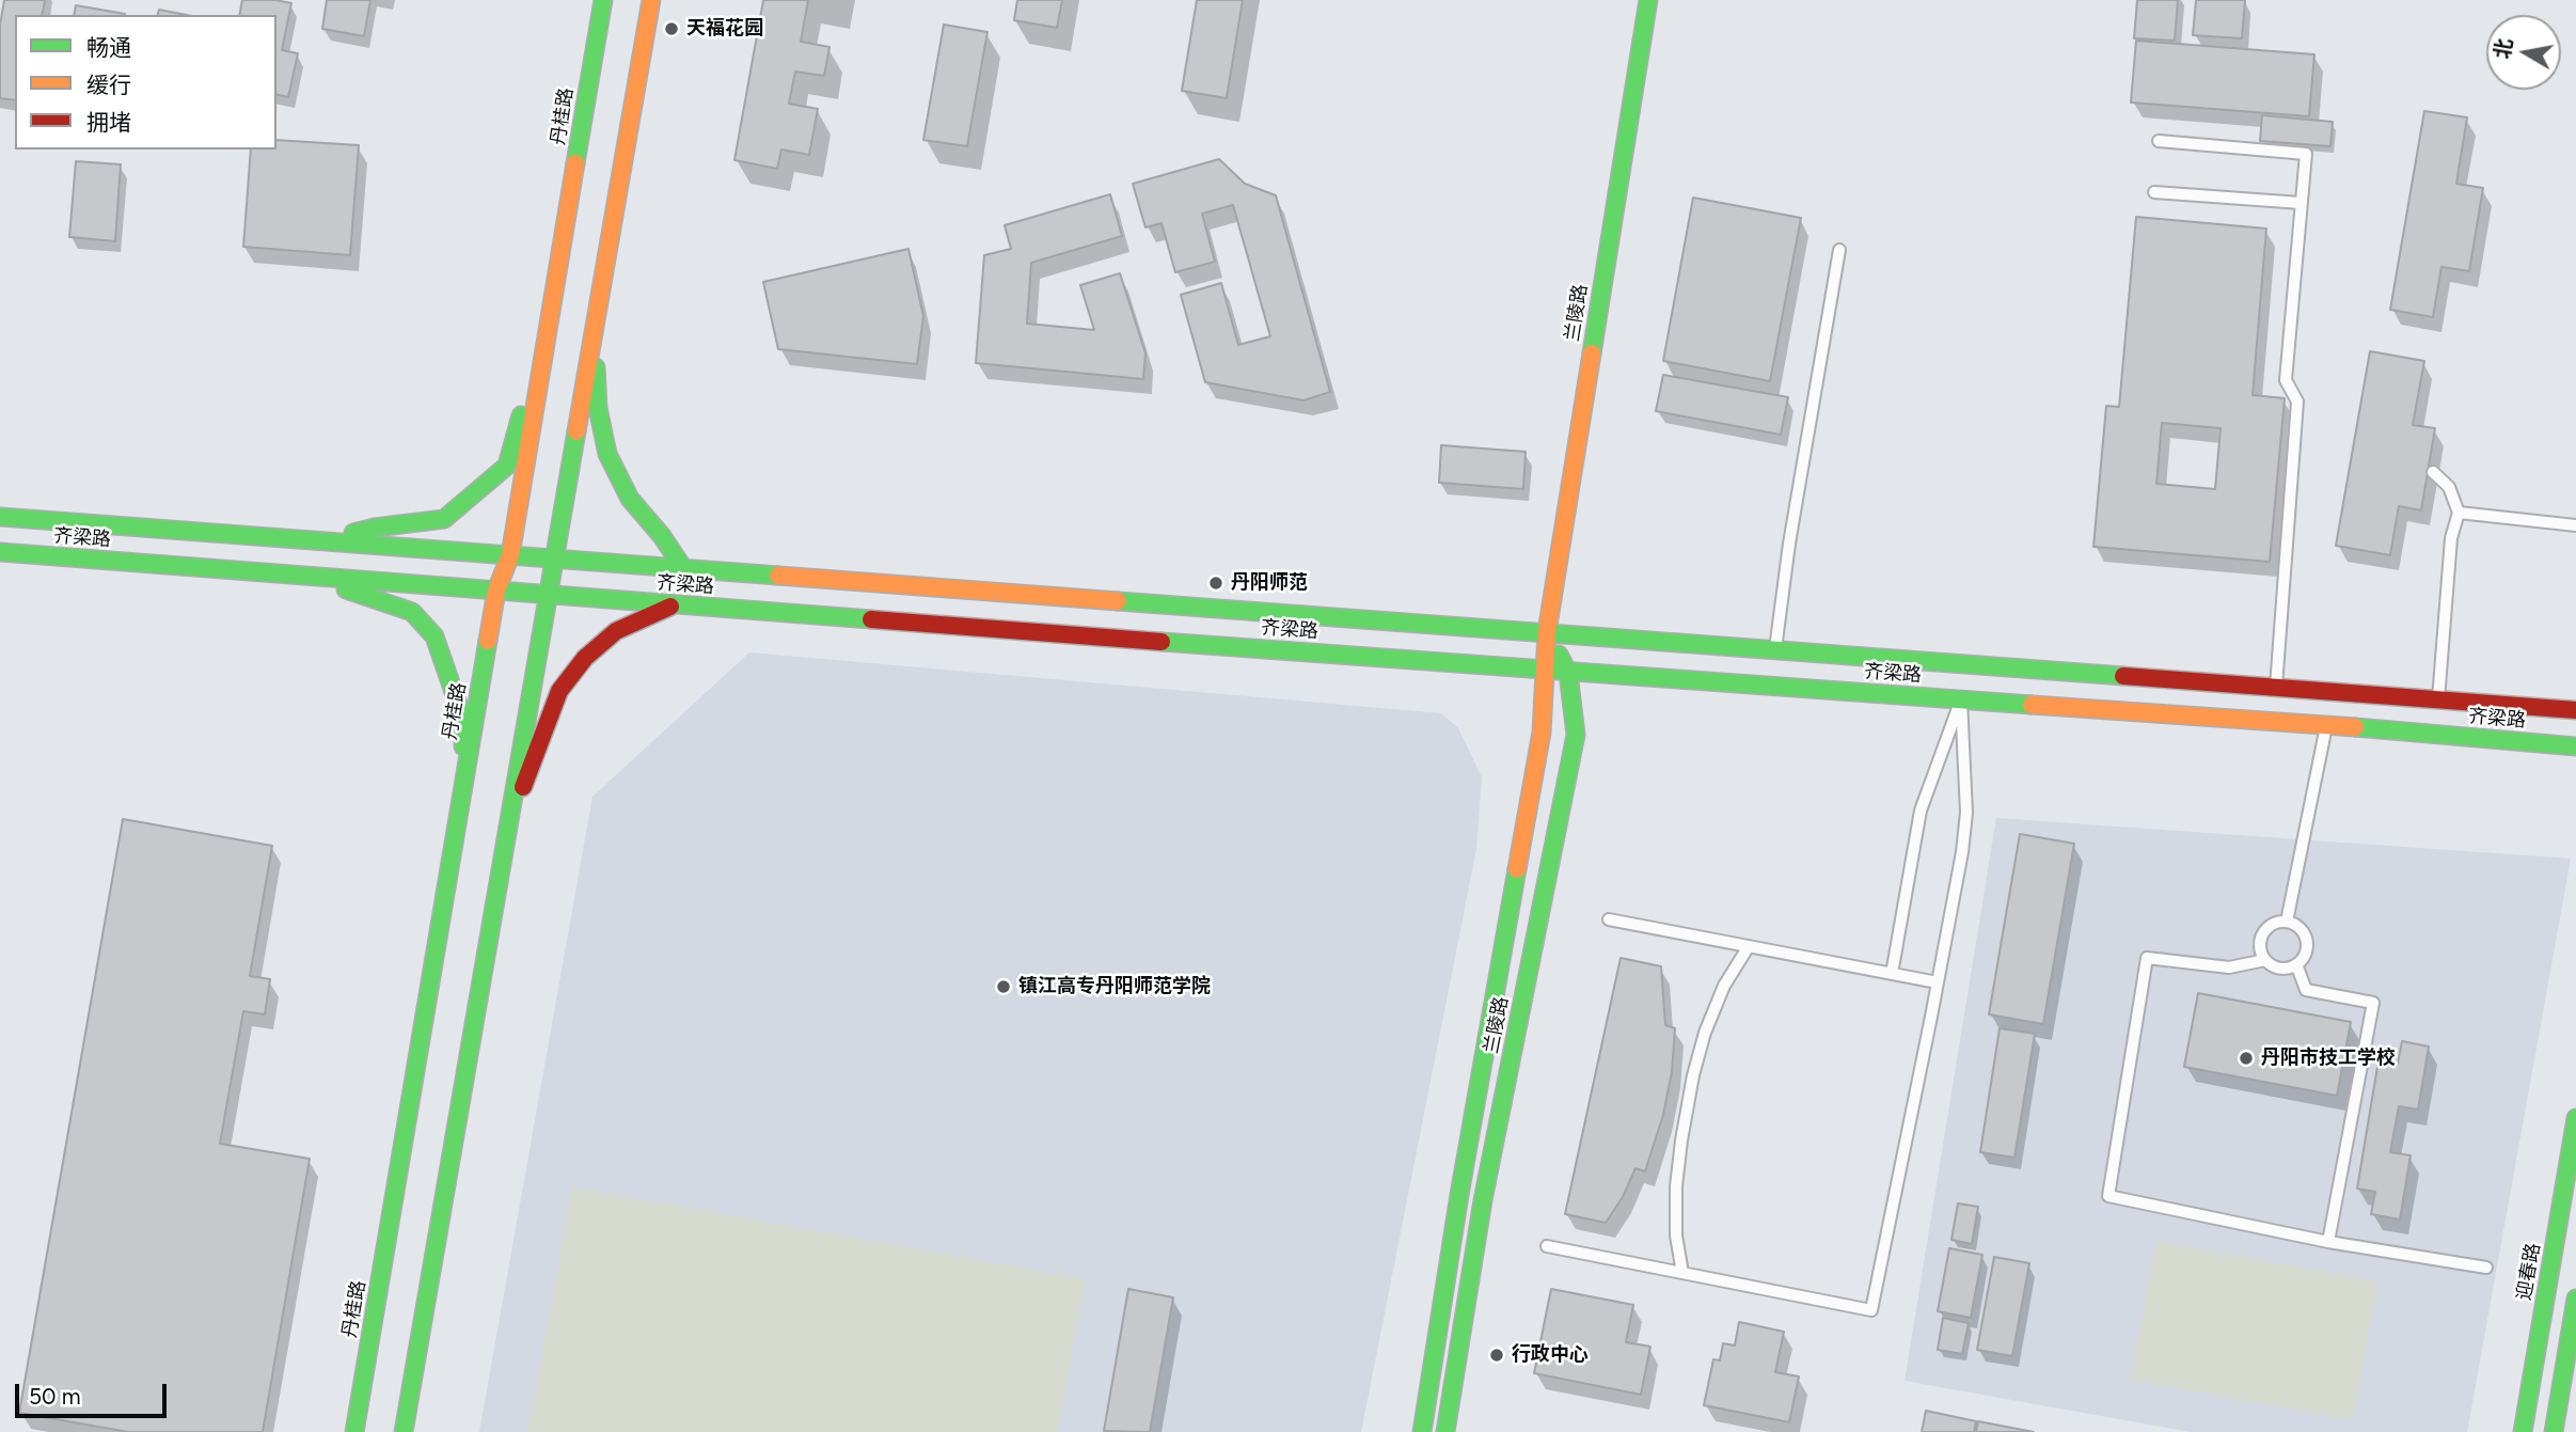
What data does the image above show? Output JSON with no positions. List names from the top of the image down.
{
  "streets": {
    "main road": [
      "丹桂路",
      "兰陵路",
      "齐梁路",
      "迎春路"
    ]
  },
  "crossings": [
    ["丹桂路", "齐梁路"],
    ["兰陵路", "齐梁路"]
  ],
  "places": [
    "天福花园",
    "丹阳师范",
    "镇江高专丹阳师范学院",
    "丹阳市技工学校",
    "行政中心"
  ],
  "legend": ["畅通", "缓行", "拥堵"],
  "scale_bar": "50 m",
  "north": "left"
}
